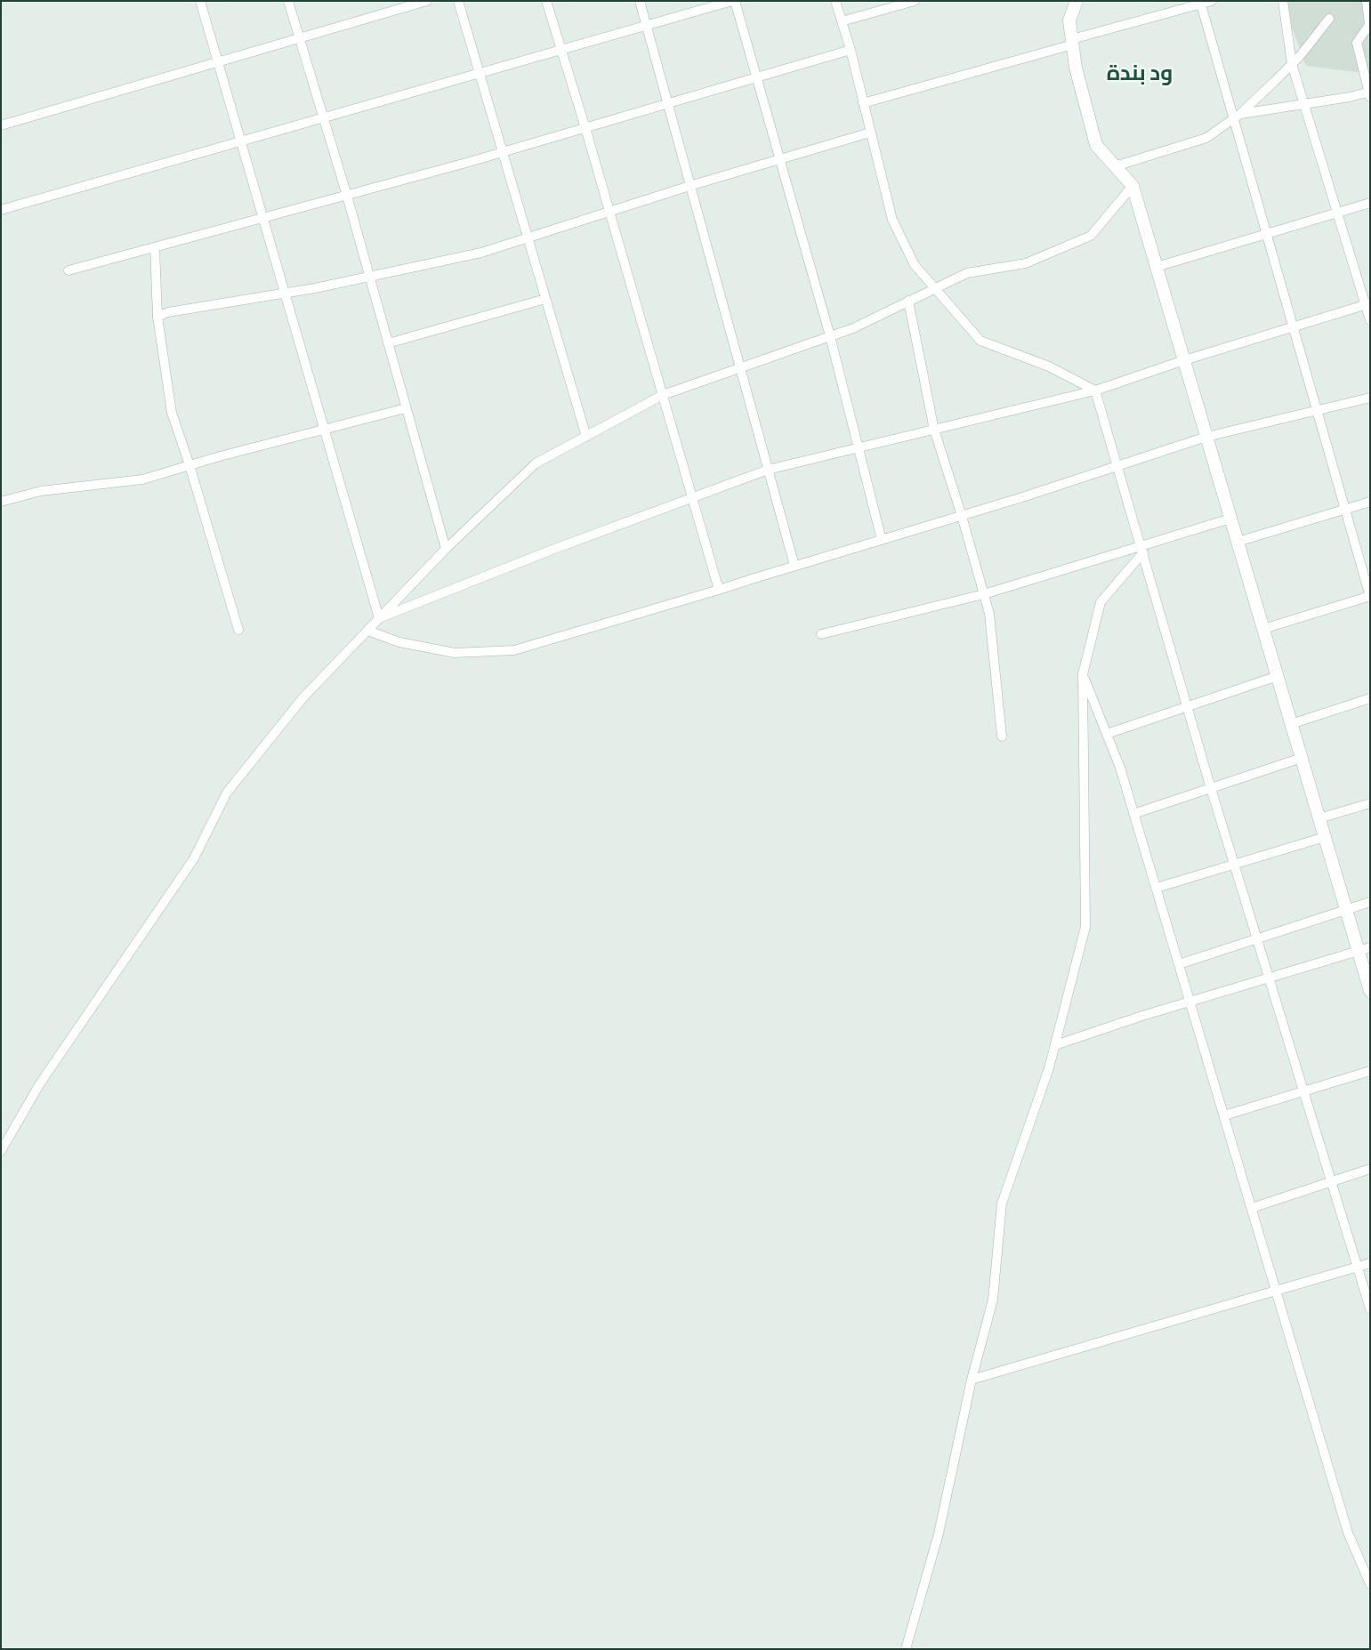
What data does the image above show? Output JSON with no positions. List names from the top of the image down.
{
  "districts": ["ود بندة"]
}
